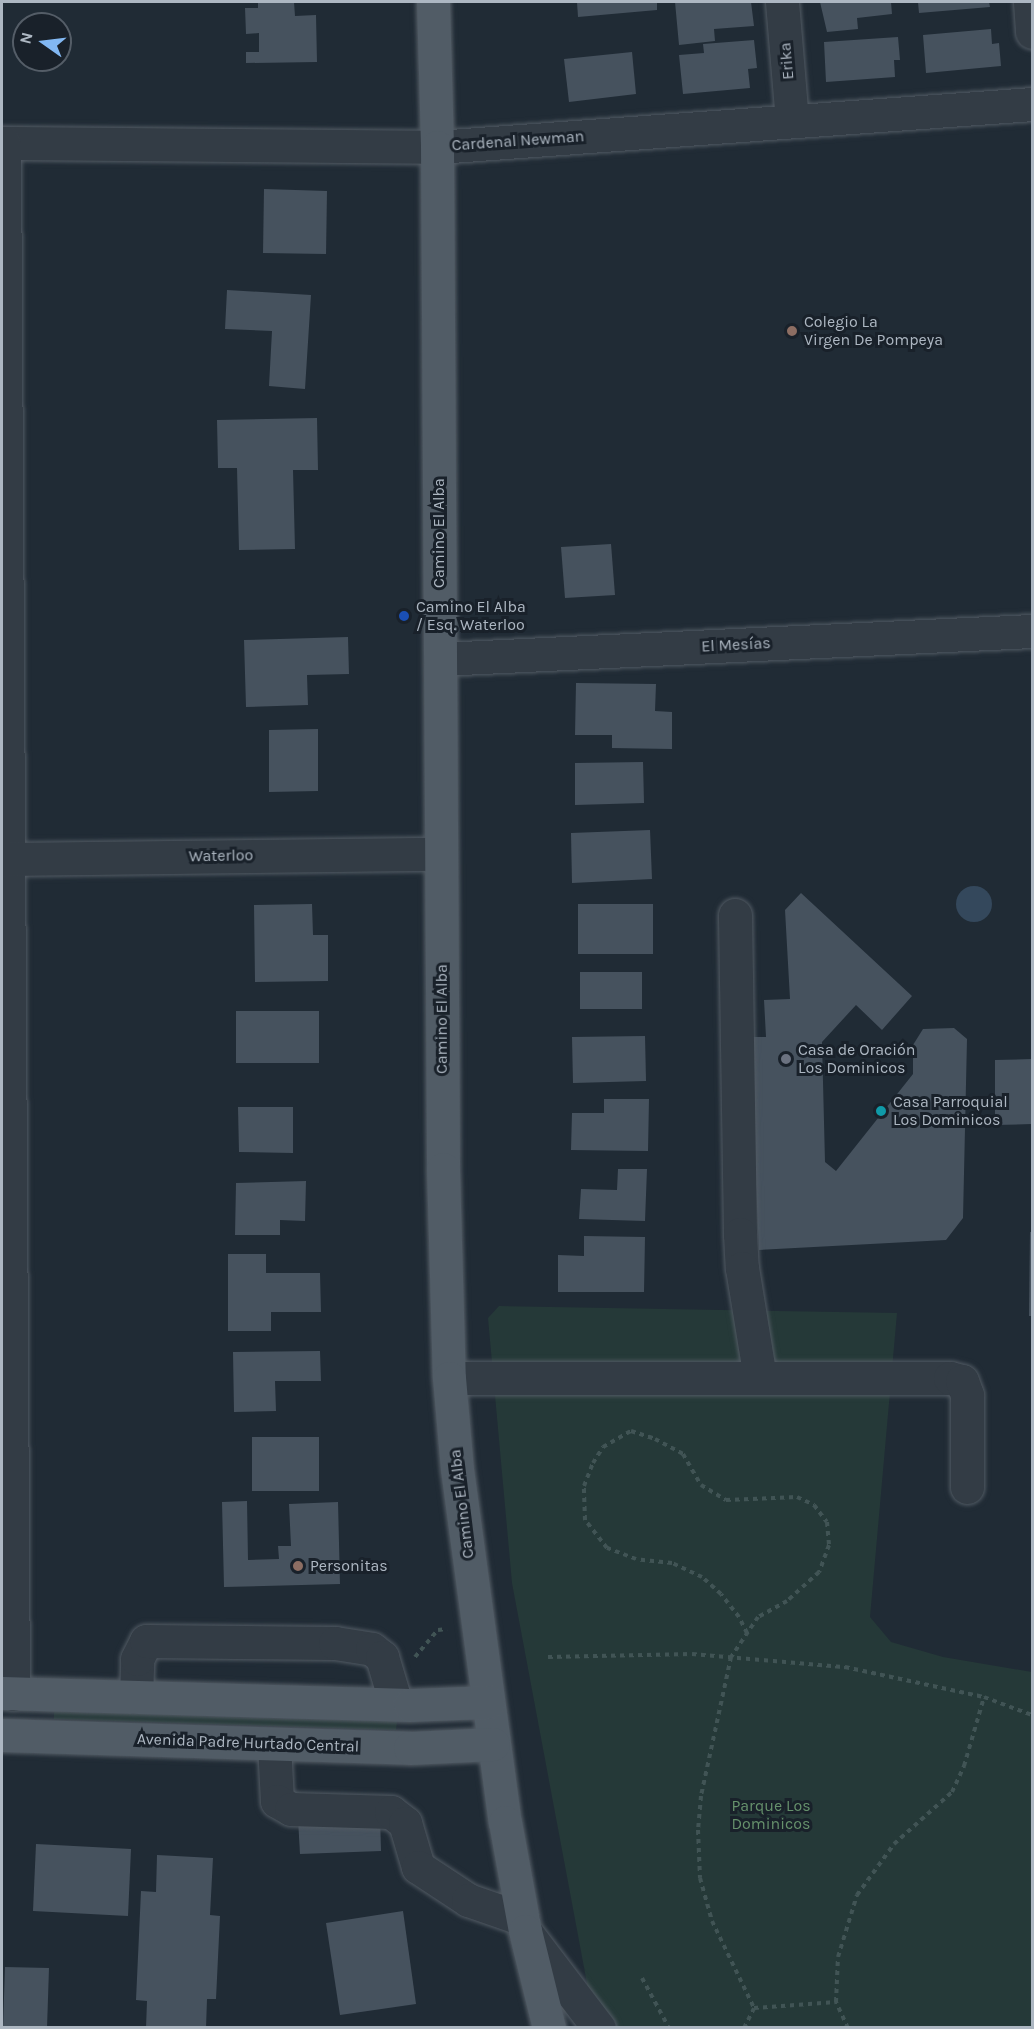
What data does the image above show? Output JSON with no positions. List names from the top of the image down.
{
  "streets": {
    "main road": ["Camino El Alba", "Avenida Padre Hurtado Central"],
    "street": [
      "Erika",
      "Cardenal Newman",
      "El Mesías",
      "Waterloo"
    ]
  },
  "crossings": [
    ["Erika", "Cardenal Newman"],
    ["Cardenal Newman", "Camino El Alba"],
    ["Camino El Alba", "El Mesías"],
    ["Camino El Alba", "Waterloo"],
    ["Camino El Alba", "Avenida Padre Hurtado Central"]
  ],
  "parks": ["Parque Los Dominicos"],
  "places": [
    "Colegio La Virgen De Pompeya",
    "Camino El Alba / Esq. Waterloo",
    "Casa de Oración Los Dominicos",
    "Casa Parroquial Los Dominicos",
    "Personitas"
  ],
  "north": "left"
}
